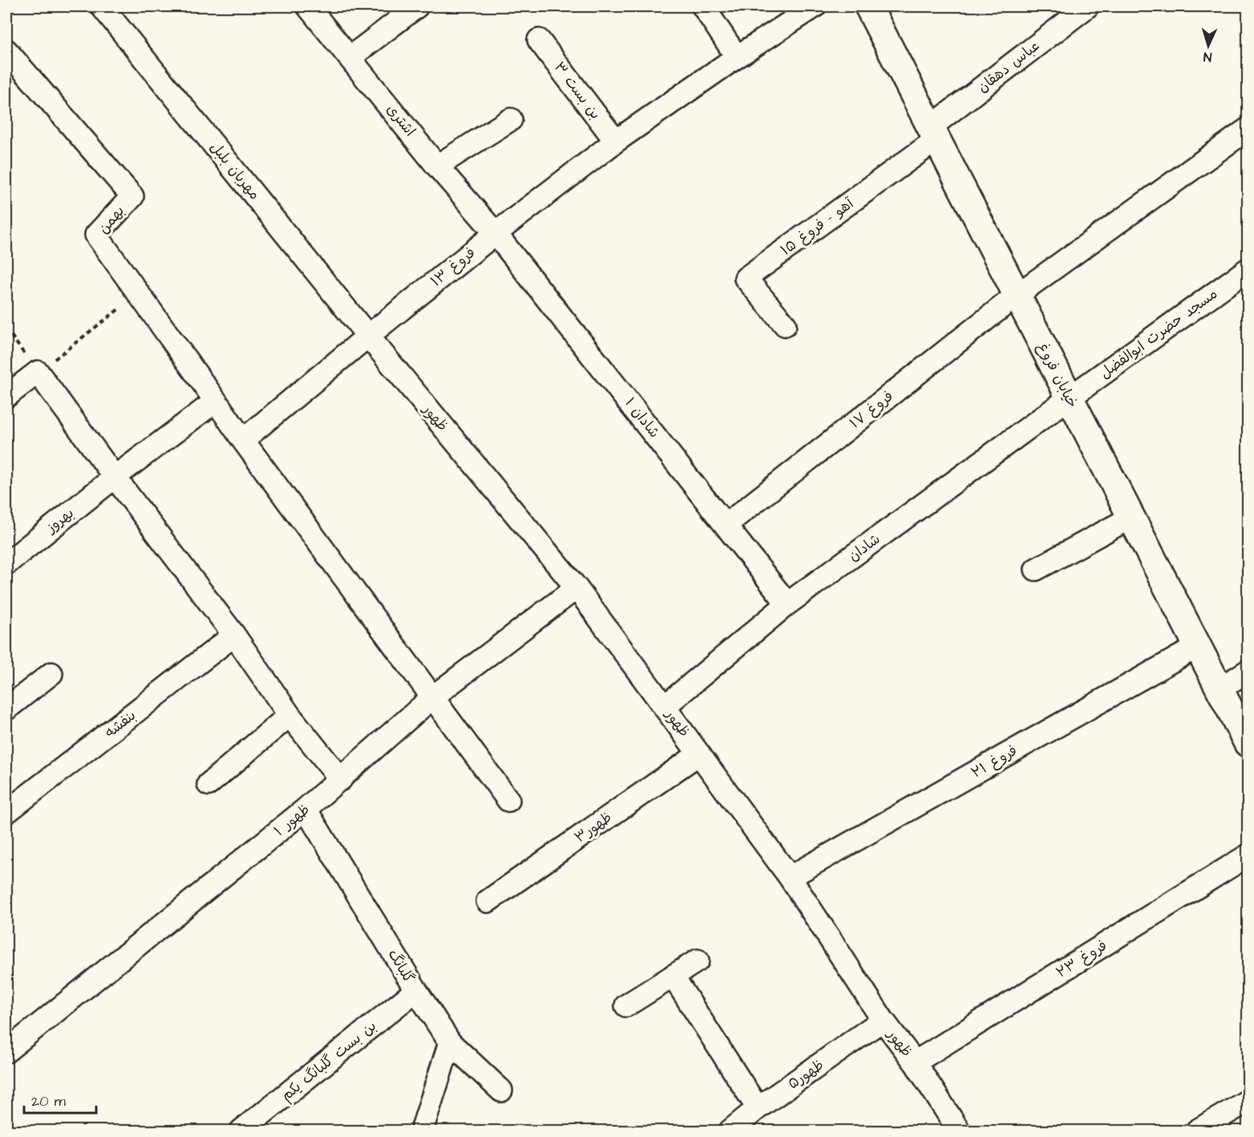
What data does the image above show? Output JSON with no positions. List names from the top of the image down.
{
  "streets": {
    "street": [
      "عباس دهقان",
      "بن بست ۳",
      "اشتری",
      "مهربان بلبل",
      "بهمن",
      "آهو - فروغ ۱۵",
      "فروغ ۱۳",
      "مسجد حضرت ابوالفضل",
      "خیابان فروغ",
      "فروغ ۱۷",
      "ظهور",
      "شادان ۱",
      "بهروز",
      "شادان",
      "بنفشه",
      "فروغ ۲۱",
      "ظهور ۱",
      "ظهور۳",
      "فروغ ۲۳",
      "گلبانگ",
      "بن بست گلبانگ یکم",
      "ظهور۵"
    ]
  },
  "crossings": [
    ["عباس دهقان", "آهو - فروغ ۱۵"],
    ["عباس دهقان", "خیابان فروغ"],
    ["بن بست ۳", "فروغ ۱۳"],
    ["اشتری", "فروغ ۱۳"],
    ["اشتری", "شادان ۱"],
    ["مهربان بلبل", "فروغ ۱۳"],
    ["مهربان بلبل", "ظهور"],
    ["آهو - فروغ ۱۵", "خیابان فروغ"],
    ["فروغ ۱۳", "ظهور"],
    ["فروغ ۱۳", "شادان ۱"],
    ["مسجد حضرت ابوالفضل", "خیابان فروغ"],
    ["مسجد حضرت ابوالفضل", "شادان"],
    ["خیابان فروغ", "فروغ ۱۷"],
    ["خیابان فروغ", "شادان"],
    ["خیابان فروغ", "فروغ ۲۱"],
    ["فروغ ۱۷", "شادان ۱"],
    ["ظهور", "شادان"],
    ["ظهور", "فروغ ۲۱"],
    ["ظهور", "ظهور ۱"],
    ["ظهور", "ظهور۳"],
    ["ظهور", "فروغ ۲۳"],
    ["ظهور", "ظهور۵"],
    ["شادان ۱", "شادان"],
    ["ظهور ۱", "گلبانگ"],
    ["گلبانگ", "بن بست گلبانگ یکم"]
  ],
  "scale_bar": "20 m",
  "north": "bottom"
}
